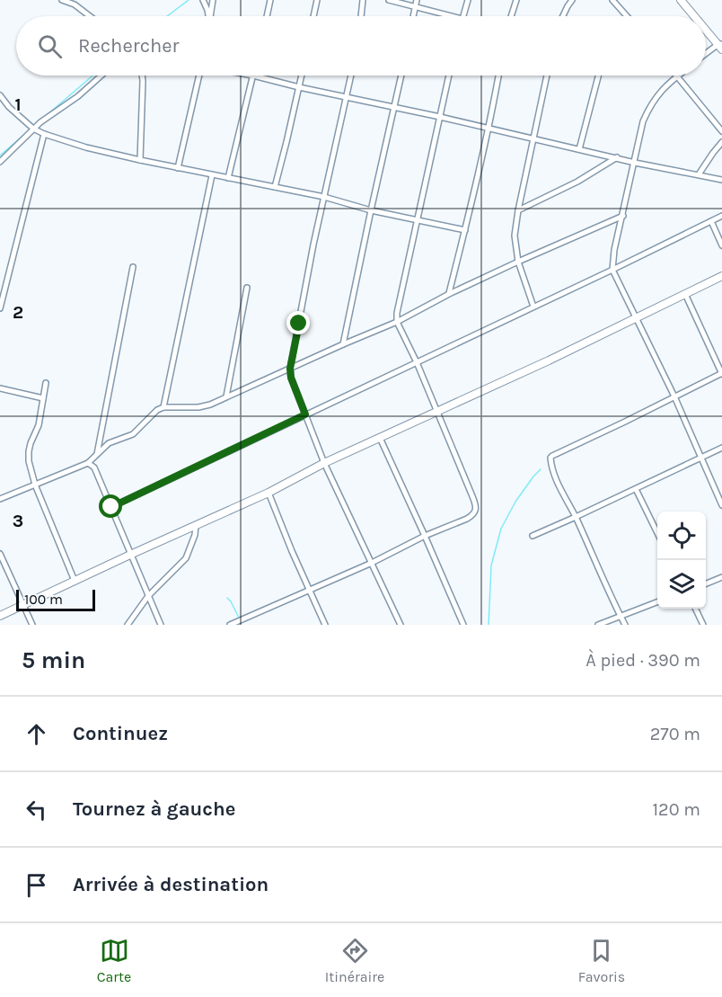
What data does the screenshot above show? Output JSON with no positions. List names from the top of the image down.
{
  "scale_bar": "100 m",
  "page": {
    "search": "Rechercher",
    "scale": "100 m",
    "heading": ["5 min", "À pied · 390 m"],
    "list": [
      ["Continuez", "270 m"],
      ["Tournez à gauche", "120 m"],
      "Arrivée à destination"
    ],
    "nav": ["Carte", "Itinéraire", "Favoris"]
  },
  "grid": {
    "rows": ["1", "2", "3"]
  }
}
